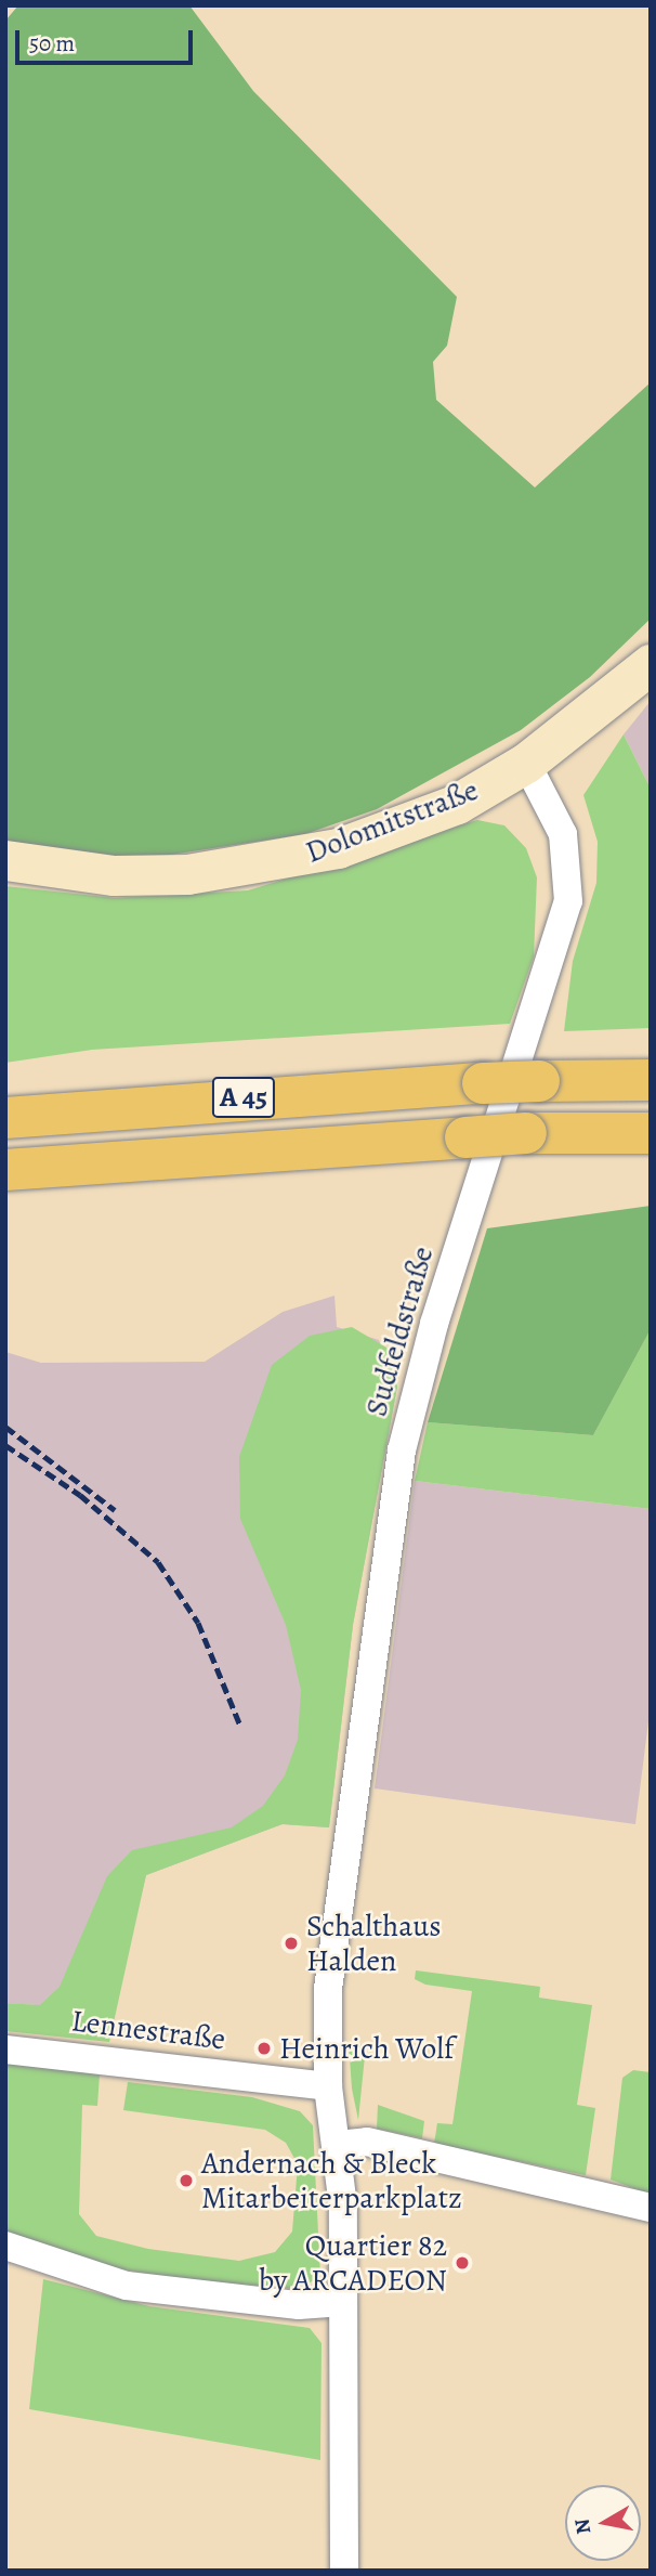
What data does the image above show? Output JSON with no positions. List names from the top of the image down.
{
  "streets": {
    "highway": ["A 45"],
    "street": ["Dolomitstraße", "Sudfeldstraße", "Lennestraße"]
  },
  "crossings": [
    ["Dolomitstraße", "Sudfeldstraße"],
    ["Sudfeldstraße", "Lennestraße"]
  ],
  "places": [
    "Schalthaus Halden",
    "Heinrich Wolf",
    "Andernach & Bleck Mitarbeiterparkplatz",
    "Quartier 82 by ARCADEON"
  ],
  "scale_bar": "50 m",
  "north": "left"
}
